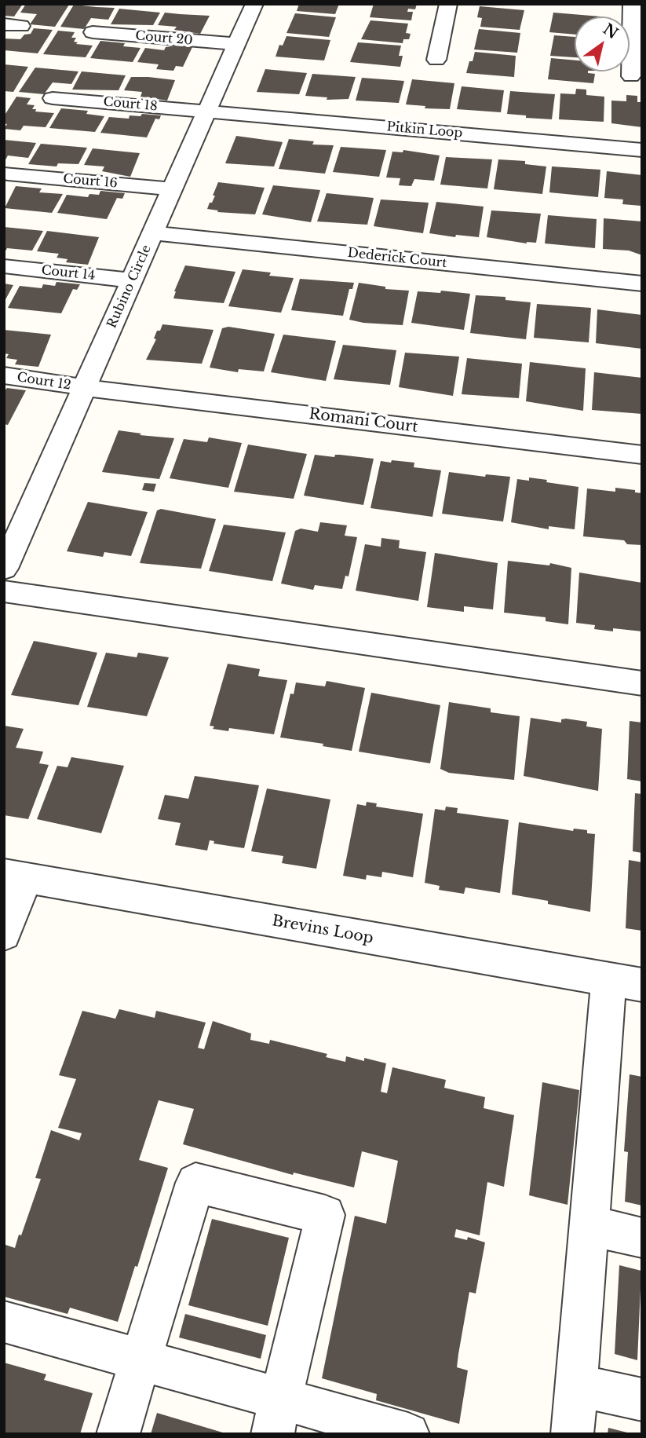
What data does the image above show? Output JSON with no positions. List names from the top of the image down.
{
  "streets": {
    "street": [
      "Court 20",
      "Court 18",
      "Pitkin Loop",
      "Court 16",
      "Dederick Court",
      "Court 14",
      "Rubino Circle",
      "Court 12",
      "Romani Court",
      "Brevins Loop"
    ]
  },
  "crossings": [
    ["Court 20", "Rubino Circle"],
    ["Court 18", "Pitkin Loop"],
    ["Court 18", "Rubino Circle"],
    ["Pitkin Loop", "Rubino Circle"],
    ["Court 16", "Rubino Circle"],
    ["Dederick Court", "Rubino Circle"],
    ["Court 14", "Rubino Circle"],
    ["Rubino Circle", "Court 12"],
    ["Rubino Circle", "Romani Court"],
    ["Court 12", "Romani Court"]
  ],
  "north": "top right"
}
